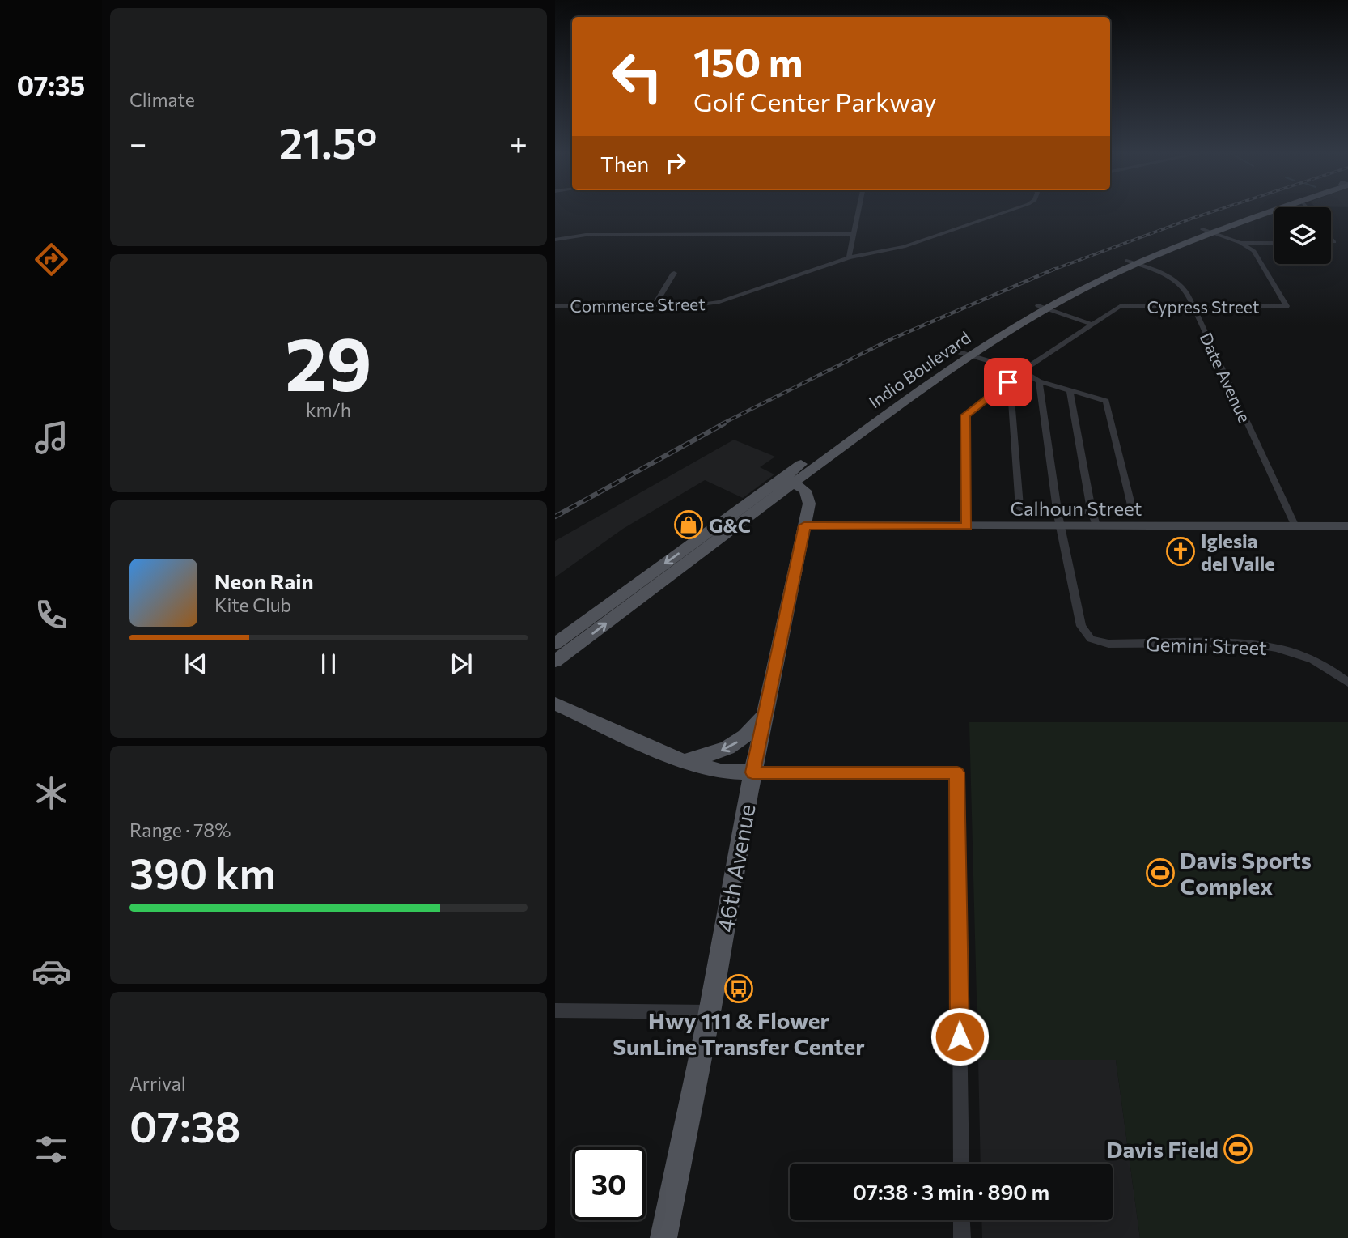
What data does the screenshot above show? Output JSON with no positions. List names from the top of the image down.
{
  "streets": {
    "main road": ["Indio Boulevard", "46th Avenue"],
    "street": [
      "Commerce Street",
      "Cypress Street",
      "Date Avenue",
      "Calhoun Street",
      "Gemini Street"
    ]
  },
  "crossings": [
    ["Cypress Street", "Date Avenue"],
    ["Indio Boulevard", "Date Avenue"],
    ["Indio Boulevard", "46th Avenue"],
    ["Date Avenue", "Calhoun Street"],
    ["Calhoun Street", "Gemini Street"],
    ["Calhoun Street", "46th Avenue"]
  ],
  "places": {
    "shop": ["G&C"],
    "church": ["Iglesia del Valle"],
    "sports": ["Davis Sports Complex", "Davis Field"],
    "bus stop": ["Hwy 111 & Flower SunLine Transfer Center"]
  },
  "page": {
    "tabs": "07:35",
    "tile": [
      "Climate",
      ["29", "km/h"],
      ["Range · 78%", "390 km"],
      ["Arrival", "07:38"]
    ],
    "turn": ["150 m", "Golf Center Parkway"],
    "heat": ["−", "21.5°", "+"],
    "then": "Then",
    "song": ["Neon Rain", "Kite Club"],
    "limit": "30",
    "trip": "07:38 · 3 min · 890 m"
  }
}
